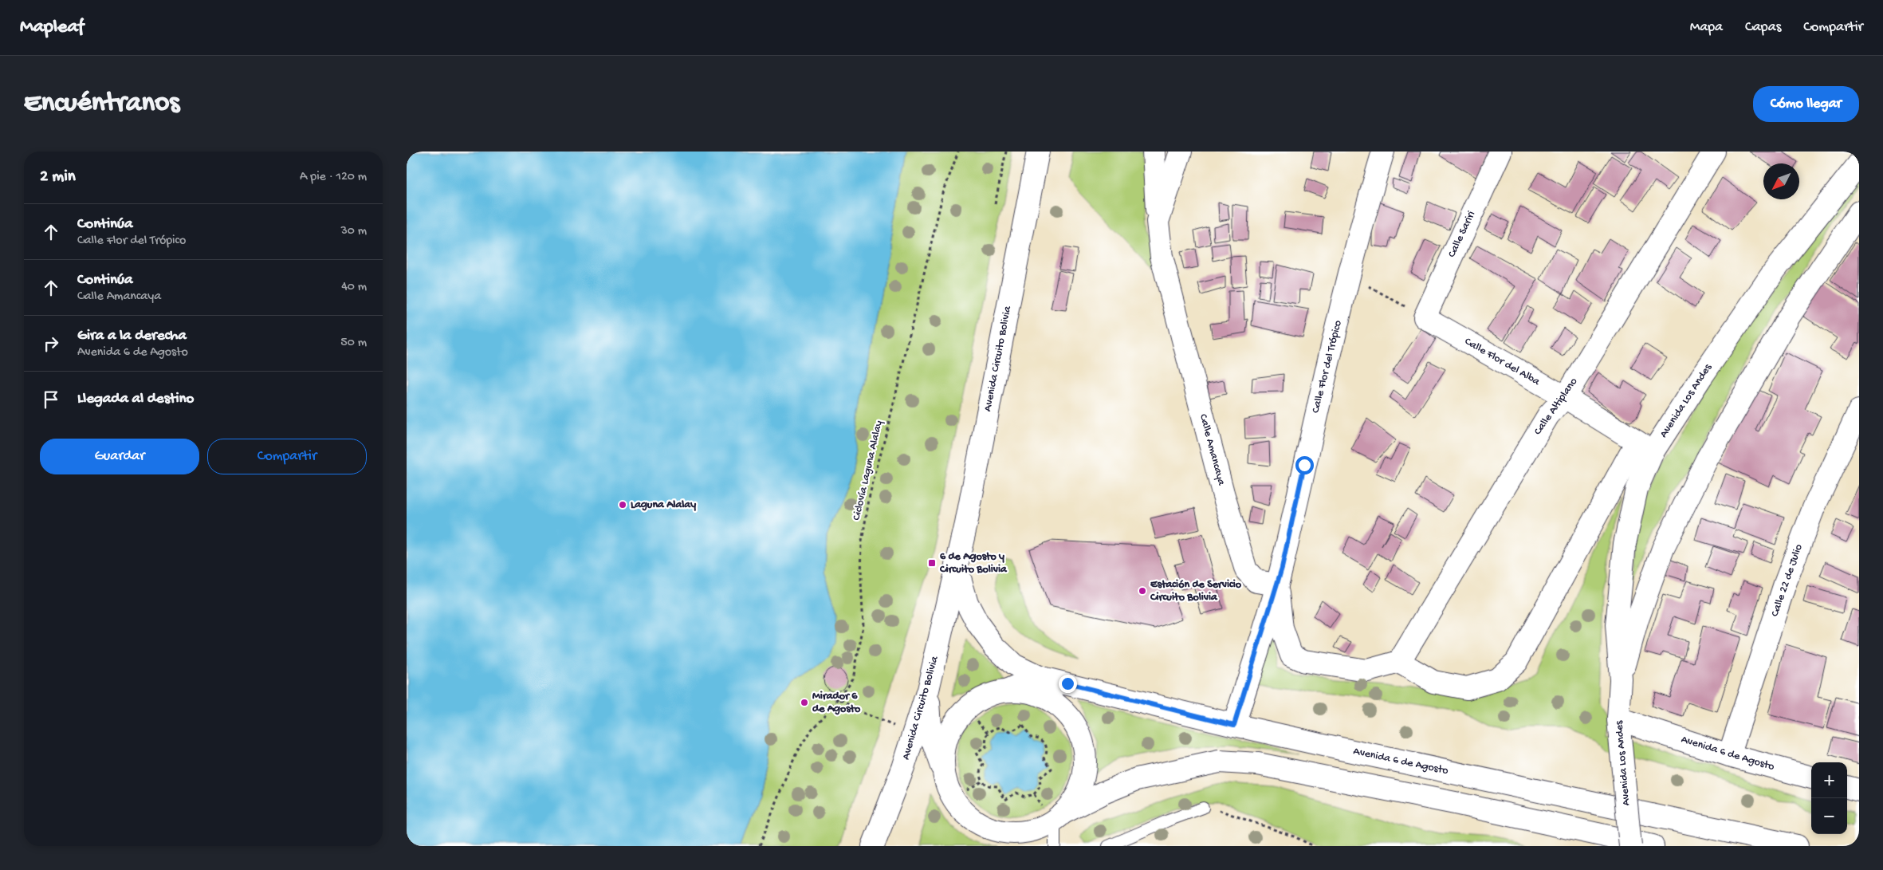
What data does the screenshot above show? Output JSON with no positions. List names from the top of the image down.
{
  "streets": {
    "main road": [
      "Calle Sariri",
      "Avenida Circuito Bolivia",
      "Calle Flor del Alba",
      "Calle Flor del Trópico",
      "Avenida Los Andes",
      "Calle Altiplano",
      "Calle Amancaya",
      "Calle 22 de Julio",
      "Avenida 6 de Agosto"
    ],
    "path": ["Ciclovía Laguna Alalay"]
  },
  "crossings": [
    ["Calle Sariri", "Calle Flor del Alba"],
    ["Avenida Circuito Bolivia", "Avenida 6 de Agosto"],
    ["Calle Flor del Alba", "Avenida Los Andes"],
    ["Calle Flor del Alba", "Calle Altiplano"],
    ["Calle Flor del Trópico", "Calle Amancaya"],
    ["Avenida Los Andes", "Avenida 6 de Agosto"],
    ["Calle 22 de Julio", "Avenida 6 de Agosto"]
  ],
  "places": {
    "other": ["Laguna Alalay", "Estación de Servicio Circuito Bolivia", "Mirador 6 de Agosto"],
    "transit": ["6 de Agosto y Circuito Bolivia"]
  },
  "north": "bottom left",
  "page": {
    "header": "Mapleaf",
    "nav": ["Mapa", "Capas", "Compartir"],
    "buttons": [
      "Cómo llegar",
      ["Guardar", "Compartir"]
    ],
    "title": "Encuéntranos",
    "heading": ["2 min", "A pie · 120 m"],
    "list": [
      ["Continúa", "Calle Flor del Trópico", "30 m"],
      ["Continúa", "Calle Amancaya", "40 m"],
      ["Gira a la derecha", "Avenida 6 de Agosto", "50 m"],
      "Llegada al destino"
    ],
    "map_buttons": ["+", "−"]
  }
}
